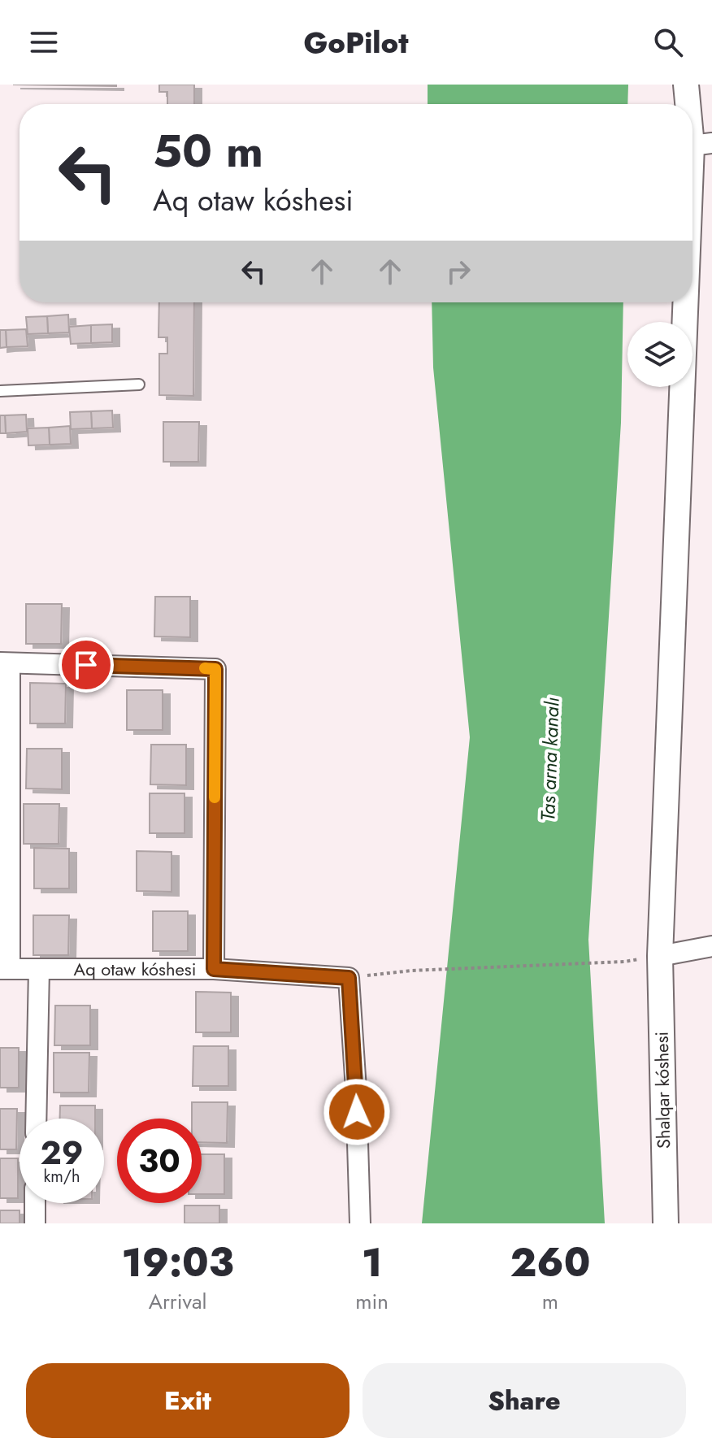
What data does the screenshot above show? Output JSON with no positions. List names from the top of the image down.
{
  "streets": {
    "street": ["Aq otaw kóshesi", "Shalqar kóshesi"]
  },
  "water": ["Tas arna kanalı"],
  "page": {
    "header": "GoPilot",
    "turn": ["50 m", "Aq otaw kóshesi"],
    "speed": "29 km/h",
    "limit": "30",
    "eta": [
      "19:03",
      "Arrival",
      "1",
      "min",
      "260",
      "m"
    ],
    "buttons": ["Exit", "Share"]
  }
}
